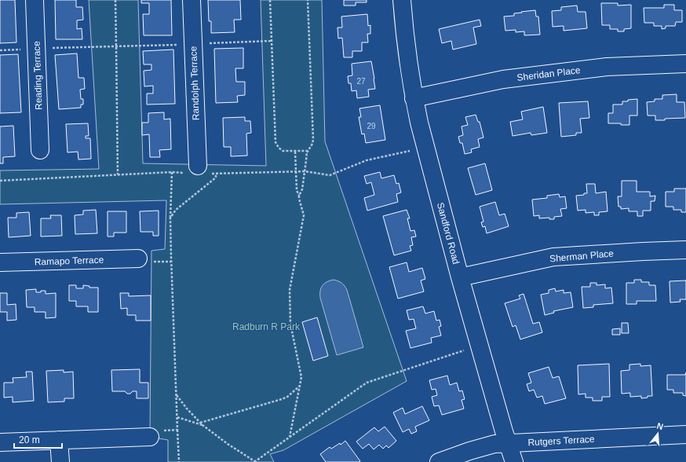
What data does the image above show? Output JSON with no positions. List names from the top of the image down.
{
  "streets": {
    "street": [
      "Sheridan Place",
      "Reading Terrace",
      "Randolph Terrace",
      "Sandford Road",
      "Sherman Place",
      "Ramapo Terrace",
      "Rutgers Terrace"
    ]
  },
  "crossings": [
    ["Sheridan Place", "Sandford Road"],
    ["Sandford Road", "Sherman Place"],
    ["Sandford Road", "Rutgers Terrace"]
  ],
  "parks": ["Radburn R Park"],
  "house_numbers": ["27", "29"],
  "scale_bar": "20 m",
  "north": "top"
}
